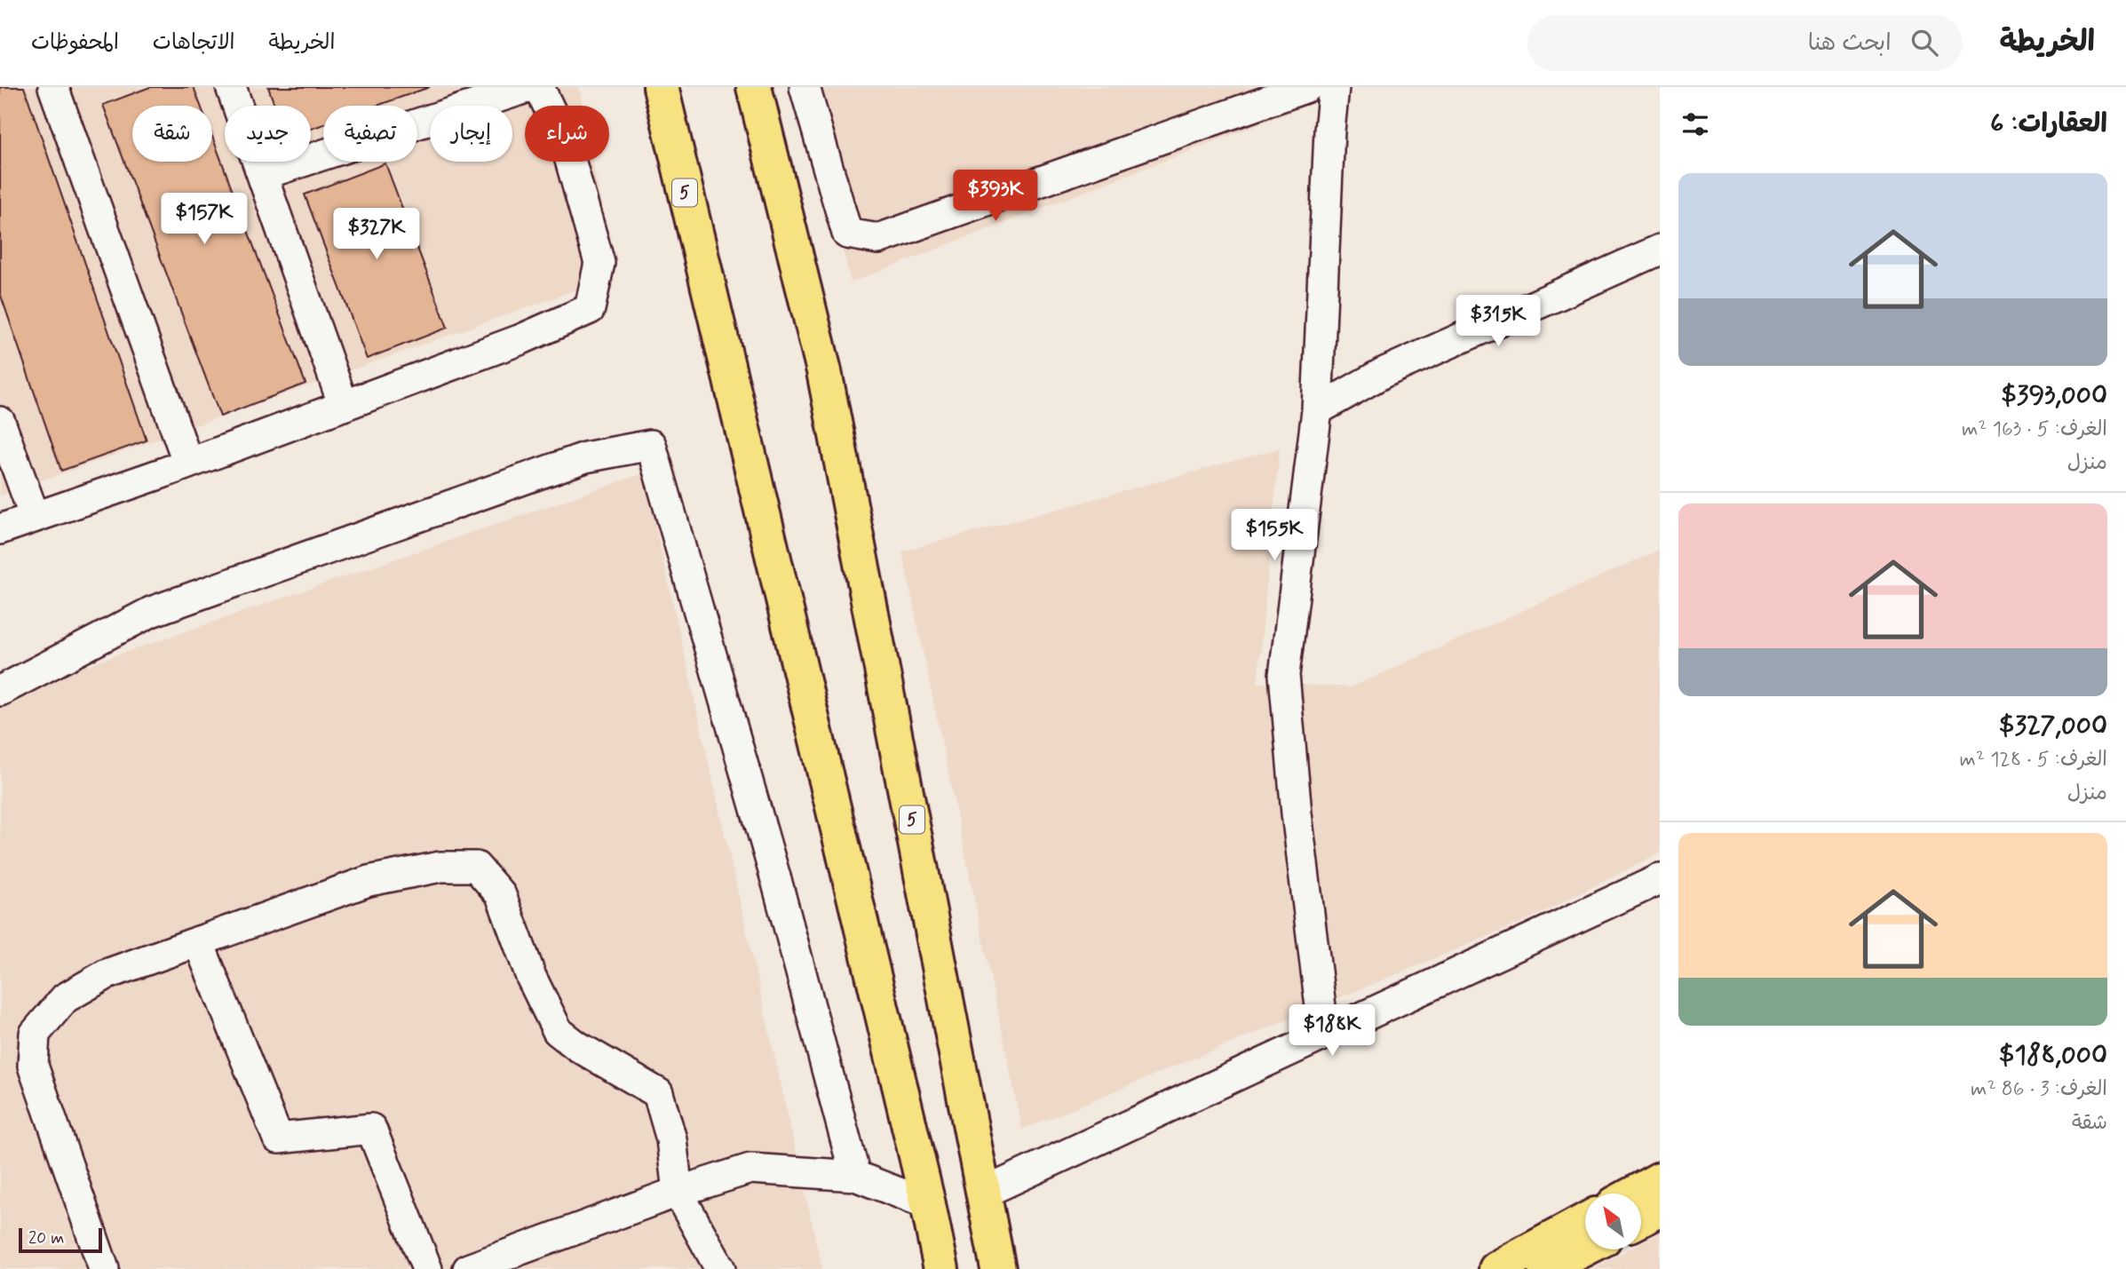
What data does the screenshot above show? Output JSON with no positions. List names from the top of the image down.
{
  "streets": {
    "main road": ["5"]
  },
  "scale_bar": "20 m",
  "north": "top left",
  "page": {
    "header": "الخريطة",
    "search": "ابحث هنا",
    "nav": ["الخريطة", "الاتجاهات", "المحفوظات"],
    "heading": "العقارات: 6",
    "chip": [
      "شراء",
      "إيجار",
      "تصفية",
      "جديد",
      "شقة"
    ],
    "list": [
      {
        "name": "$393,000",
        "note": "الغرف: 5 · 163 m² · منزل"
      },
      {
        "name": "$327,000",
        "note": "الغرف: 5 · 128 m² · منزل"
      },
      {
        "name": "$188,000",
        "note": "الغرف: 3 · 86 m² · شقة"
      }
    ],
    "price": [
      "$393K",
      "$157K",
      "$327K",
      "$315K",
      "$155K",
      "$188K"
    ],
    "scale": "20 m"
  }
}
